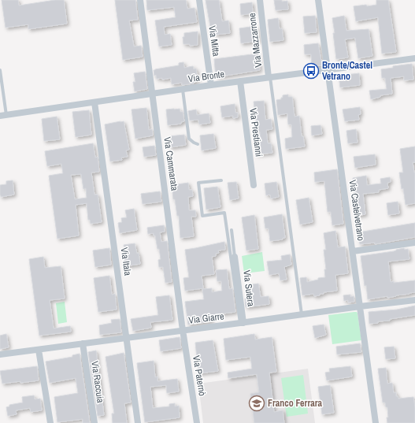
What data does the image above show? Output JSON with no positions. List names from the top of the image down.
{
  "streets": {
    "street": [
      "Via Mazzarrone",
      "Via Mitta",
      "Via Bronte",
      "Via Prestianni",
      "Via Cammarata",
      "Via Castelvetrano",
      "Via Itala",
      "Via Sutera",
      "Via Giarre",
      "Via Paternò",
      "Via Raccuia"
    ]
  },
  "crossings": [
    ["Via Mazzarrone", "Via Bronte"],
    ["Via Mitta", "Via Bronte"],
    ["Via Bronte", "Via Prestianni"],
    ["Via Bronte", "Via Cammarata"],
    ["Via Bronte", "Via Castelvetrano"],
    ["Via Bronte", "Via Itala"],
    ["Via Cammarata", "Via Giarre"],
    ["Via Cammarata", "Via Paternò"],
    ["Via Castelvetrano", "Via Giarre"],
    ["Via Itala", "Via Giarre"],
    ["Via Sutera", "Via Giarre"],
    ["Via Giarre", "Via Paternò"],
    ["Via Giarre", "Via Raccuia"]
  ],
  "places": {
    "bus stop": ["Bronte/Castel Vetrano"],
    "school or university": ["Franco Ferrara"]
  }
}
